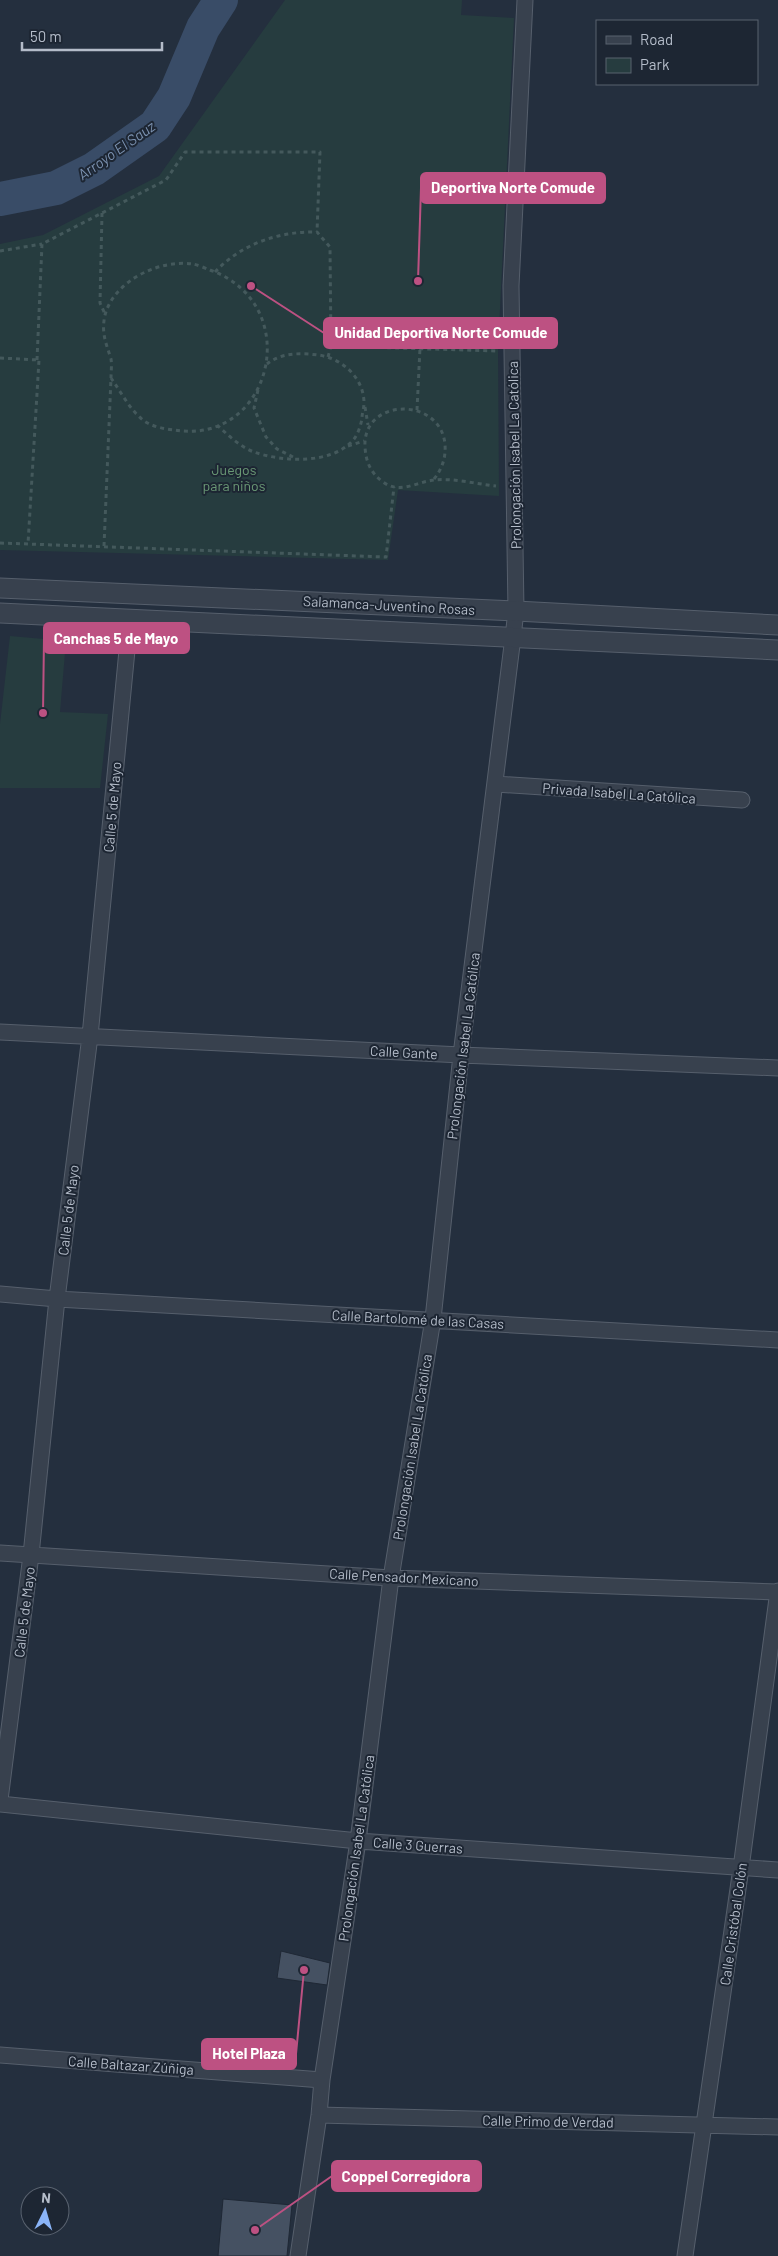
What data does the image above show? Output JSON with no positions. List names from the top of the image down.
{
  "streets": {
    "street": [
      "Prolongación Isabel La Católica",
      "Salamanca-Juventino Rosas",
      "Privada Isabel La Católica",
      "Calle 5 de Mayo",
      "Calle Gante",
      "Calle Bartolomé de las Casas",
      "Calle Pensador Mexicano",
      "Calle 3 Guerras",
      "Calle Cristóbal Colón",
      "Calle Baltazar Zúñiga",
      "Calle Primo de Verdad"
    ]
  },
  "crossings": [
    ["Prolongación Isabel La Católica", "Salamanca-Juventino Rosas"],
    ["Prolongación Isabel La Católica", "Privada Isabel La Católica"],
    ["Prolongación Isabel La Católica", "Calle Gante"],
    ["Prolongación Isabel La Católica", "Calle Bartolomé de las Casas"],
    ["Prolongación Isabel La Católica", "Calle Pensador Mexicano"],
    ["Prolongación Isabel La Católica", "Calle 3 Guerras"],
    ["Prolongación Isabel La Católica", "Calle Baltazar Zúñiga"],
    ["Prolongación Isabel La Católica", "Calle Primo de Verdad"],
    ["Salamanca-Juventino Rosas", "Calle 5 de Mayo"],
    ["Calle 5 de Mayo", "Calle Gante"],
    ["Calle 5 de Mayo", "Calle Bartolomé de las Casas"],
    ["Calle 5 de Mayo", "Calle Pensador Mexicano"],
    ["Calle Pensador Mexicano", "Calle Cristóbal Colón"],
    ["Calle 3 Guerras", "Calle Cristóbal Colón"],
    ["Calle Cristóbal Colón", "Calle Primo de Verdad"]
  ],
  "water": ["Arroyo El Sauz"],
  "parks": ["Juegos para niños"],
  "places": [
    "Deportiva Norte Comude",
    "Unidad Deportiva Norte Comude",
    "Canchas 5 de Mayo",
    "Hotel Plaza",
    "Coppel Corregidora"
  ],
  "legend": ["Road", "Park"],
  "scale_bar": "50 m",
  "north": "top"
}
